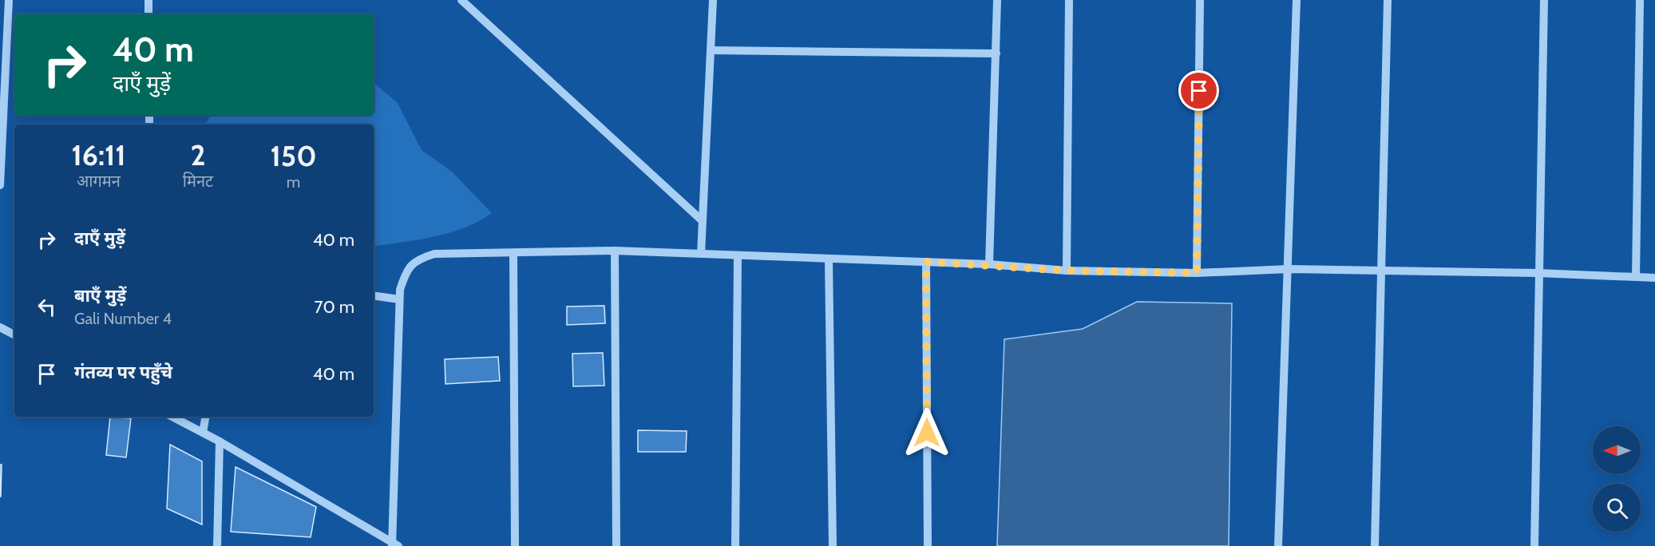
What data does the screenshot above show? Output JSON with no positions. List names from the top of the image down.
{
  "north": "left",
  "page": {
    "turn": ["40 m", "दाएँ मुड़ें"],
    "eta": [
      "16:11",
      "आगमन",
      "2",
      "मिनट",
      "150",
      "m"
    ],
    "list": [
      {
        "name": "दाएँ मुड़ें",
        "value": "40 m"
      },
      {
        "name": "बाएँ मुड़ें",
        "note": "Gali Number 4",
        "value": "70 m"
      },
      {
        "name": "गंतव्य पर पहुँचे",
        "value": "40 m"
      }
    ]
  }
}
